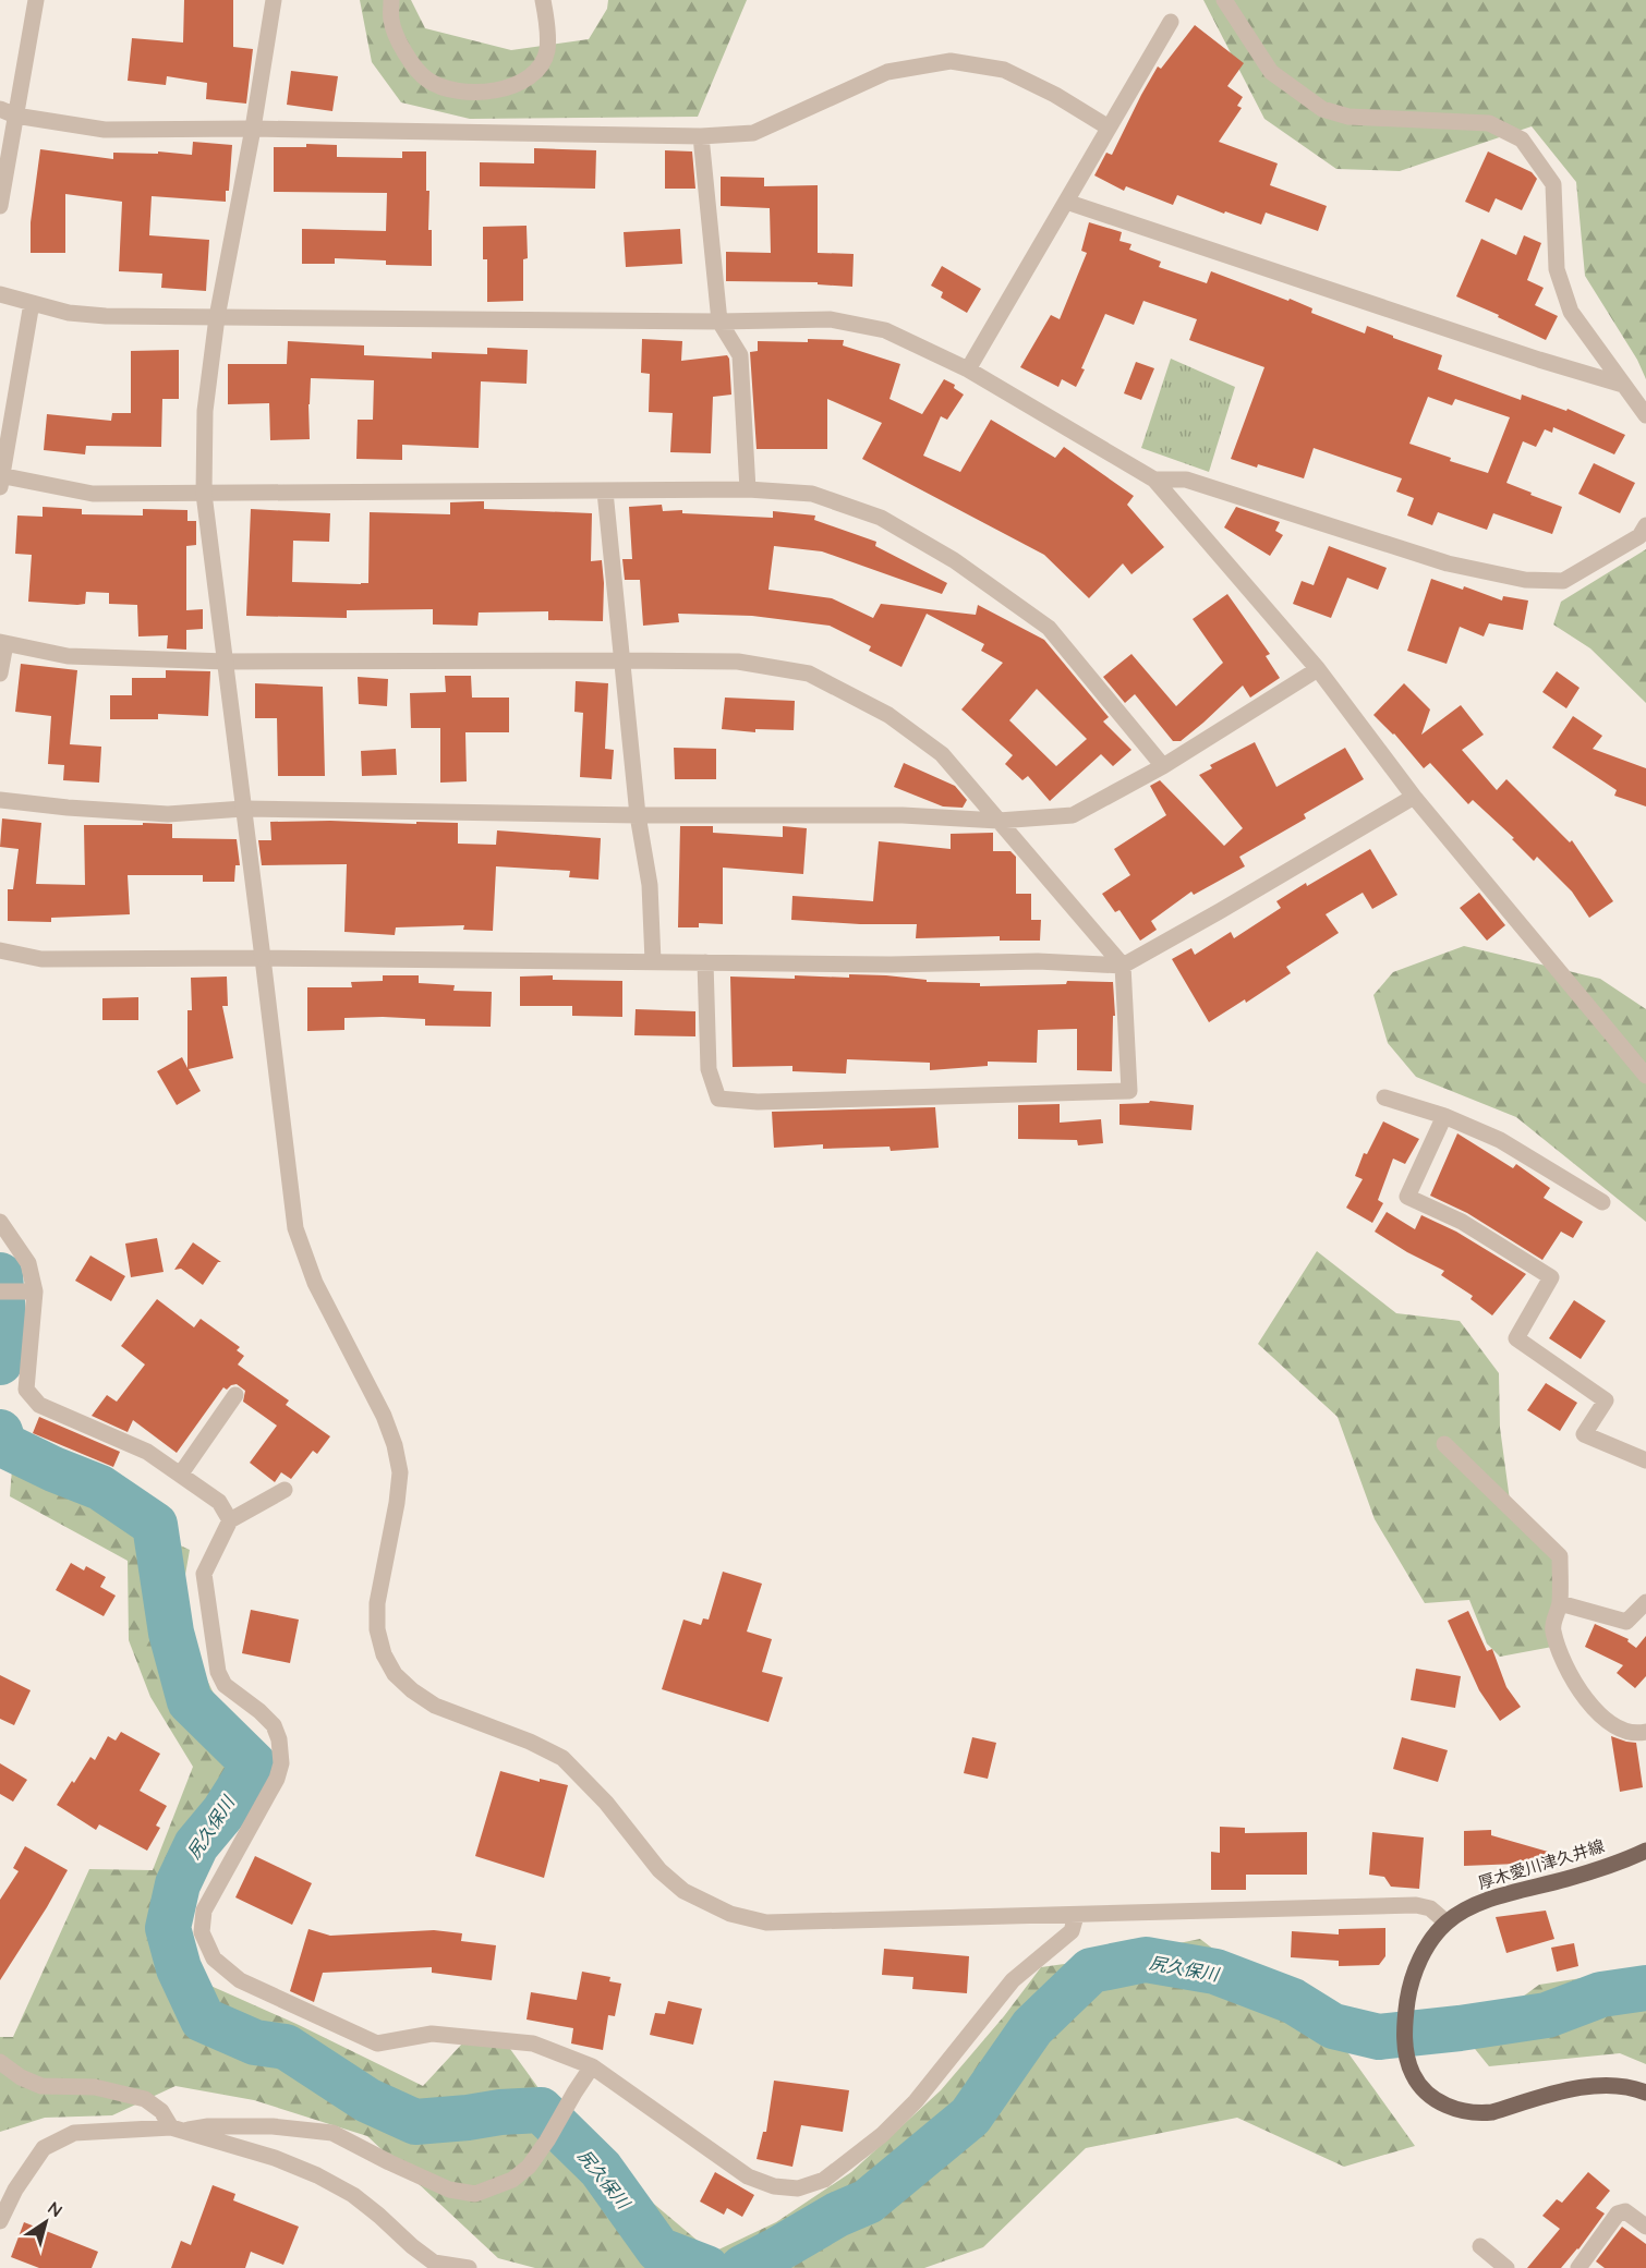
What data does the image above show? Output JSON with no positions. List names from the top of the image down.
{
  "streets": {
    "main road": ["厚木愛川津久井線"]
  },
  "water": ["尻久保川"],
  "north": "top right"
}
